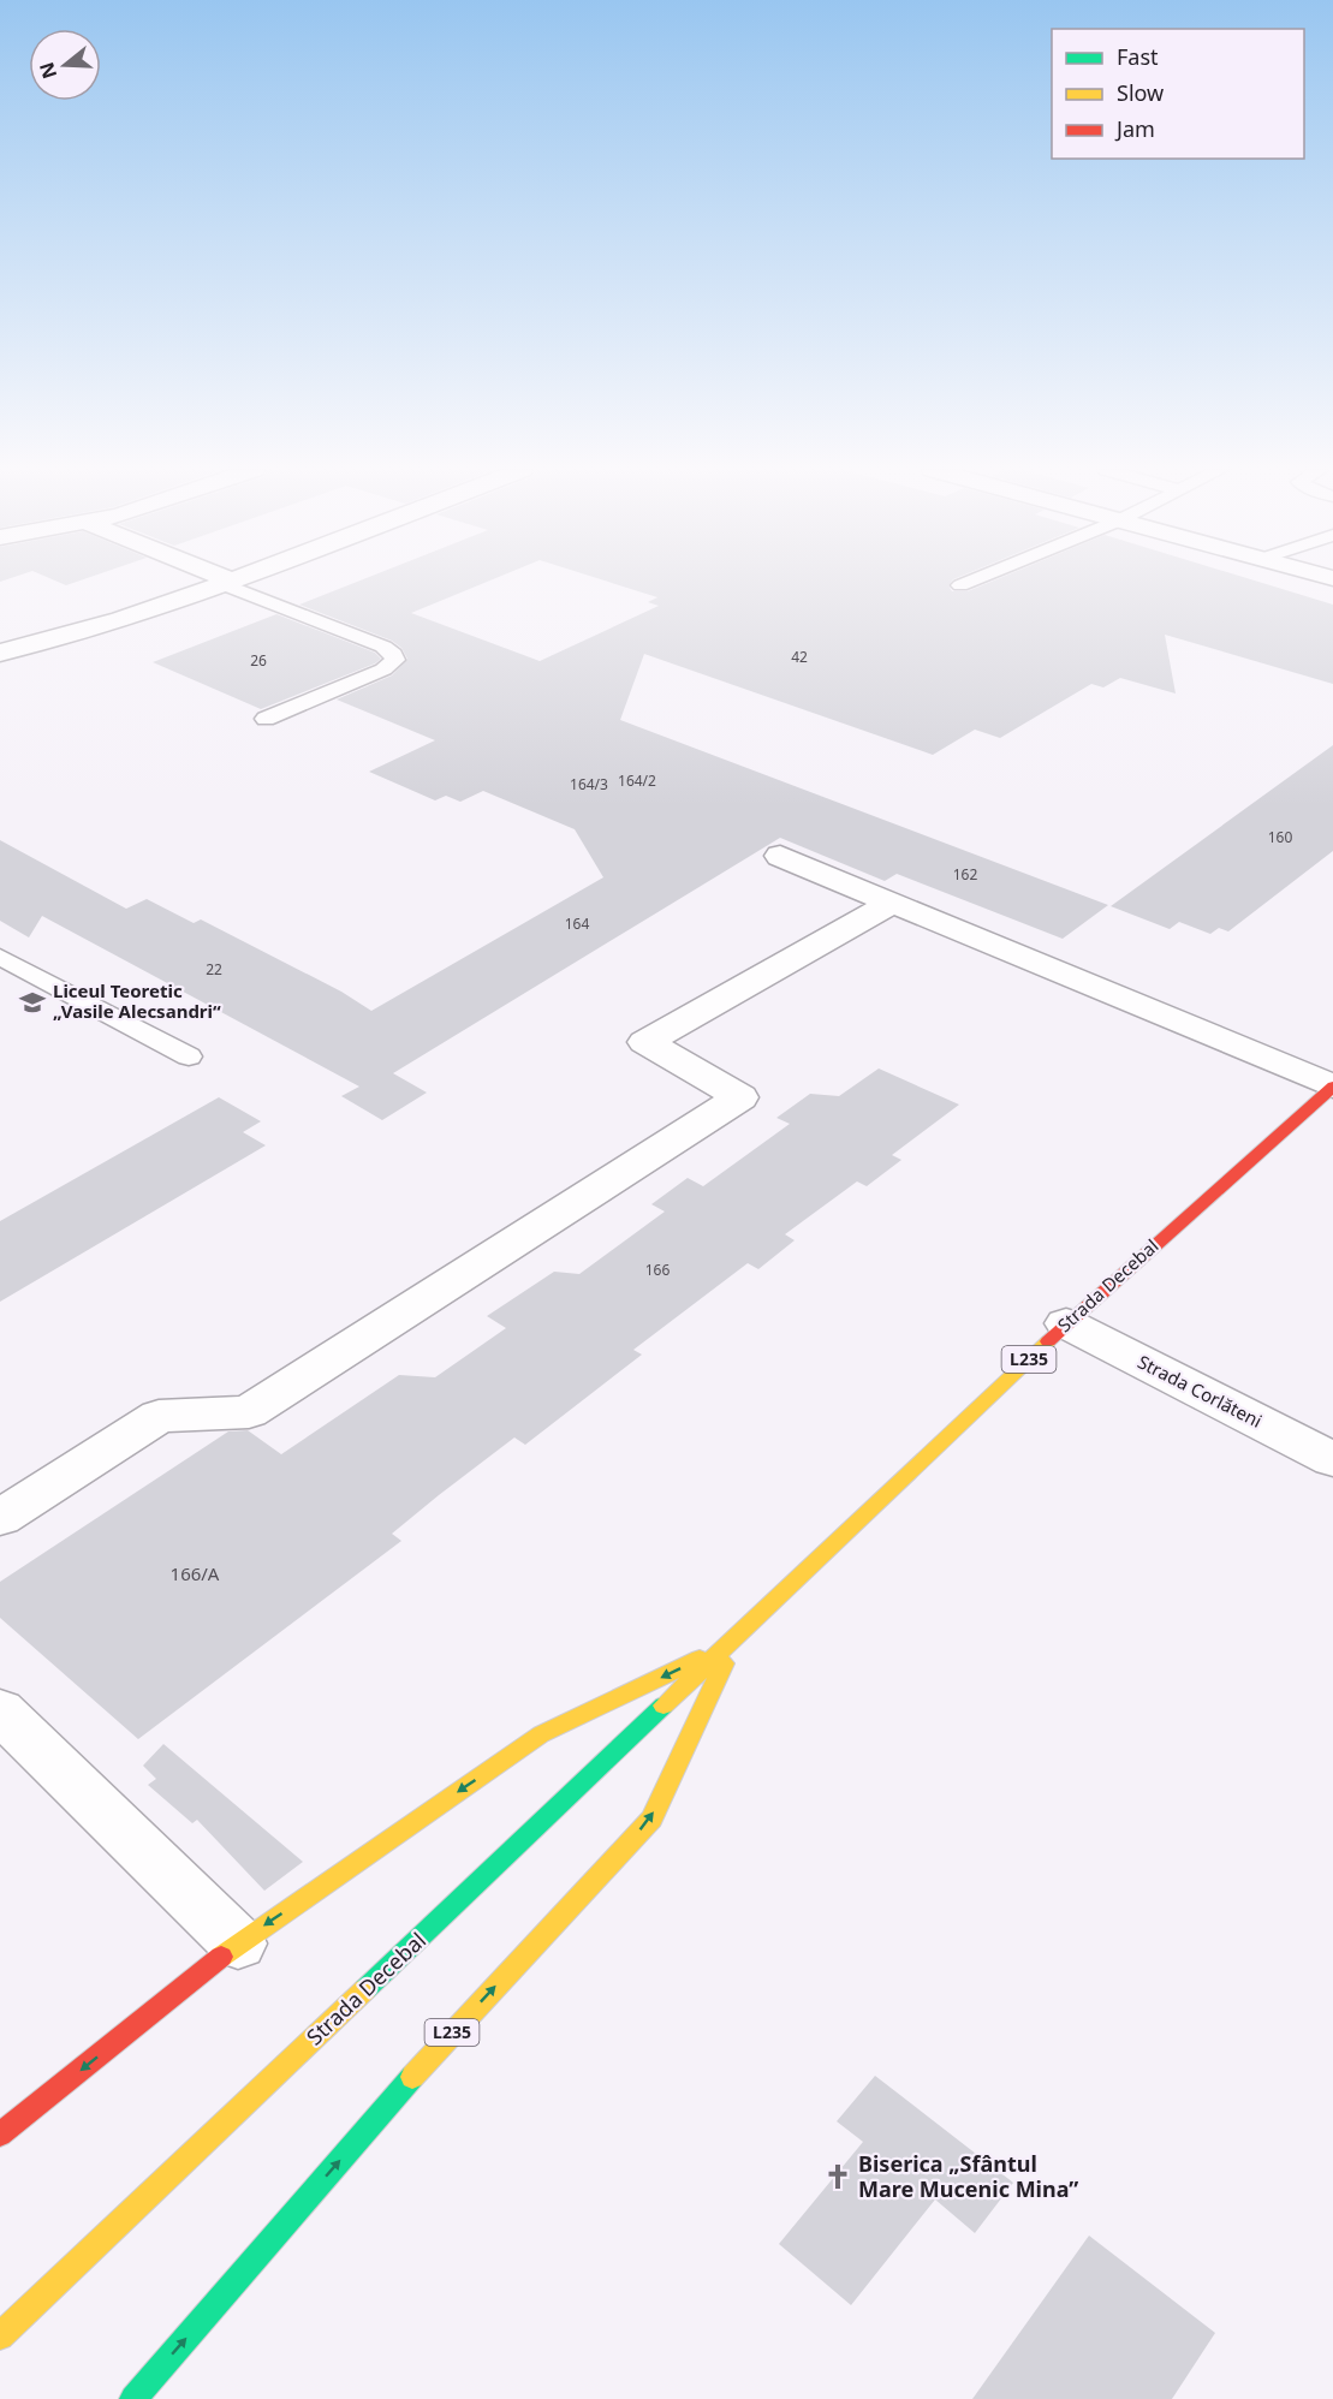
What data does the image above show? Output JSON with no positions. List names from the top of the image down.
{
  "streets": {
    "main road": ["Strada Decebal", "L235"],
    "street": ["Strada Corlăteni"]
  },
  "crossings": [
    ["Strada Decebal", "Strada Corlăteni"]
  ],
  "places": {
    "school or university": ["Liceul Teoretic „Vasile Alecsandri“"],
    "church": ["Biserica „Sfântul Mare Mucenic Mina”"]
  },
  "house_numbers": [
    "42",
    "26",
    "164/2",
    "164/3",
    "160",
    "162",
    "164",
    "22",
    "166",
    "166/A"
  ],
  "legend": ["Fast", "Slow", "Jam"],
  "north": "left"
}
